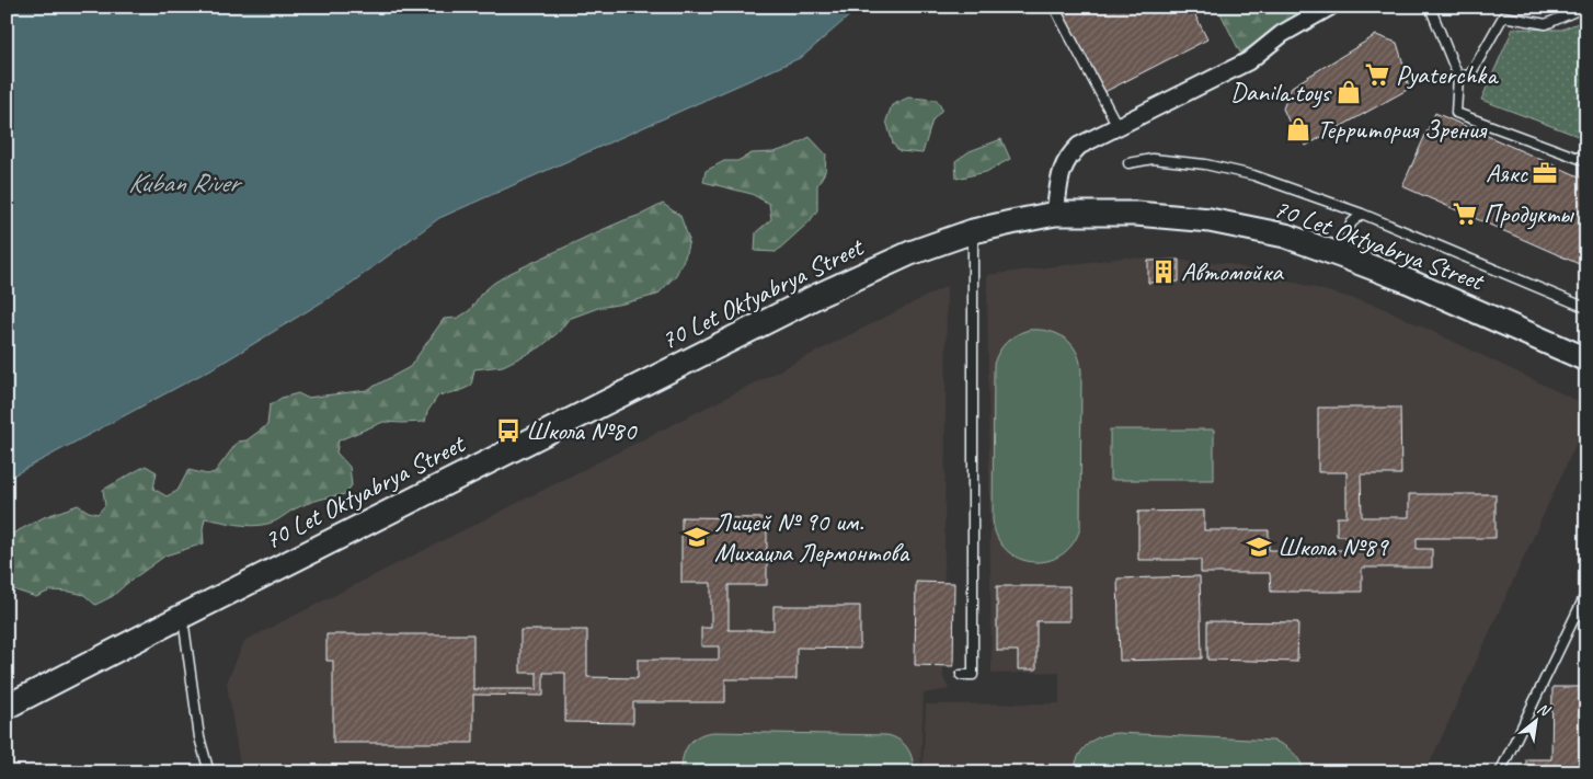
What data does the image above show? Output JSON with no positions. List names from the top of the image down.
{
  "streets": {
    "main road": ["70 Let Oktyabrya Street"]
  },
  "water": ["Kuban River"],
  "places": {
    "supermarket": ["Pyaterchka", "Продукты"],
    "shop": ["Danila.toys", "Территория Зрения"],
    "office": ["Аякс"],
    "building": ["Автомойка"],
    "bus stop": ["Школа №80"],
    "school or university": ["Лицей № 90 им. Михаила Лермонтова", "Школа №89"]
  },
  "north": "top right"
}
